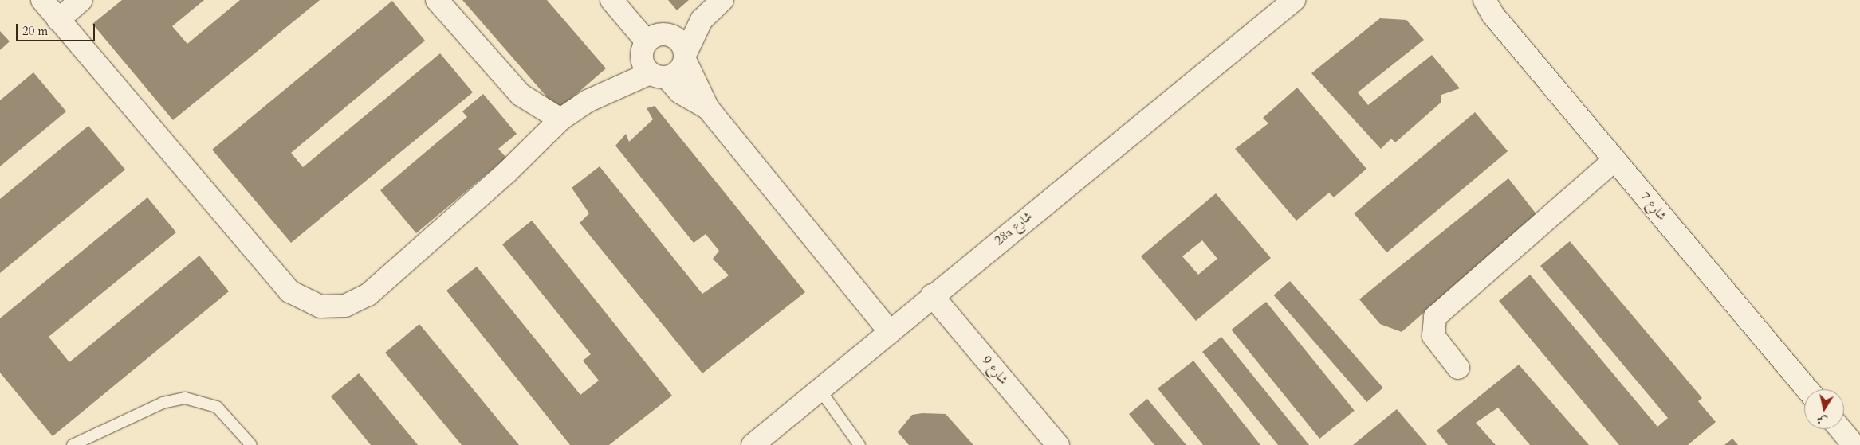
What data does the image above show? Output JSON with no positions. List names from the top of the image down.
{
  "streets": {
    "street": ["شارع 7", "28a شارع", "شارع 9"]
  },
  "crossings": [
    ["28a شارع", "شارع 9"]
  ],
  "scale_bar": "20 m",
  "north": "bottom"
}
